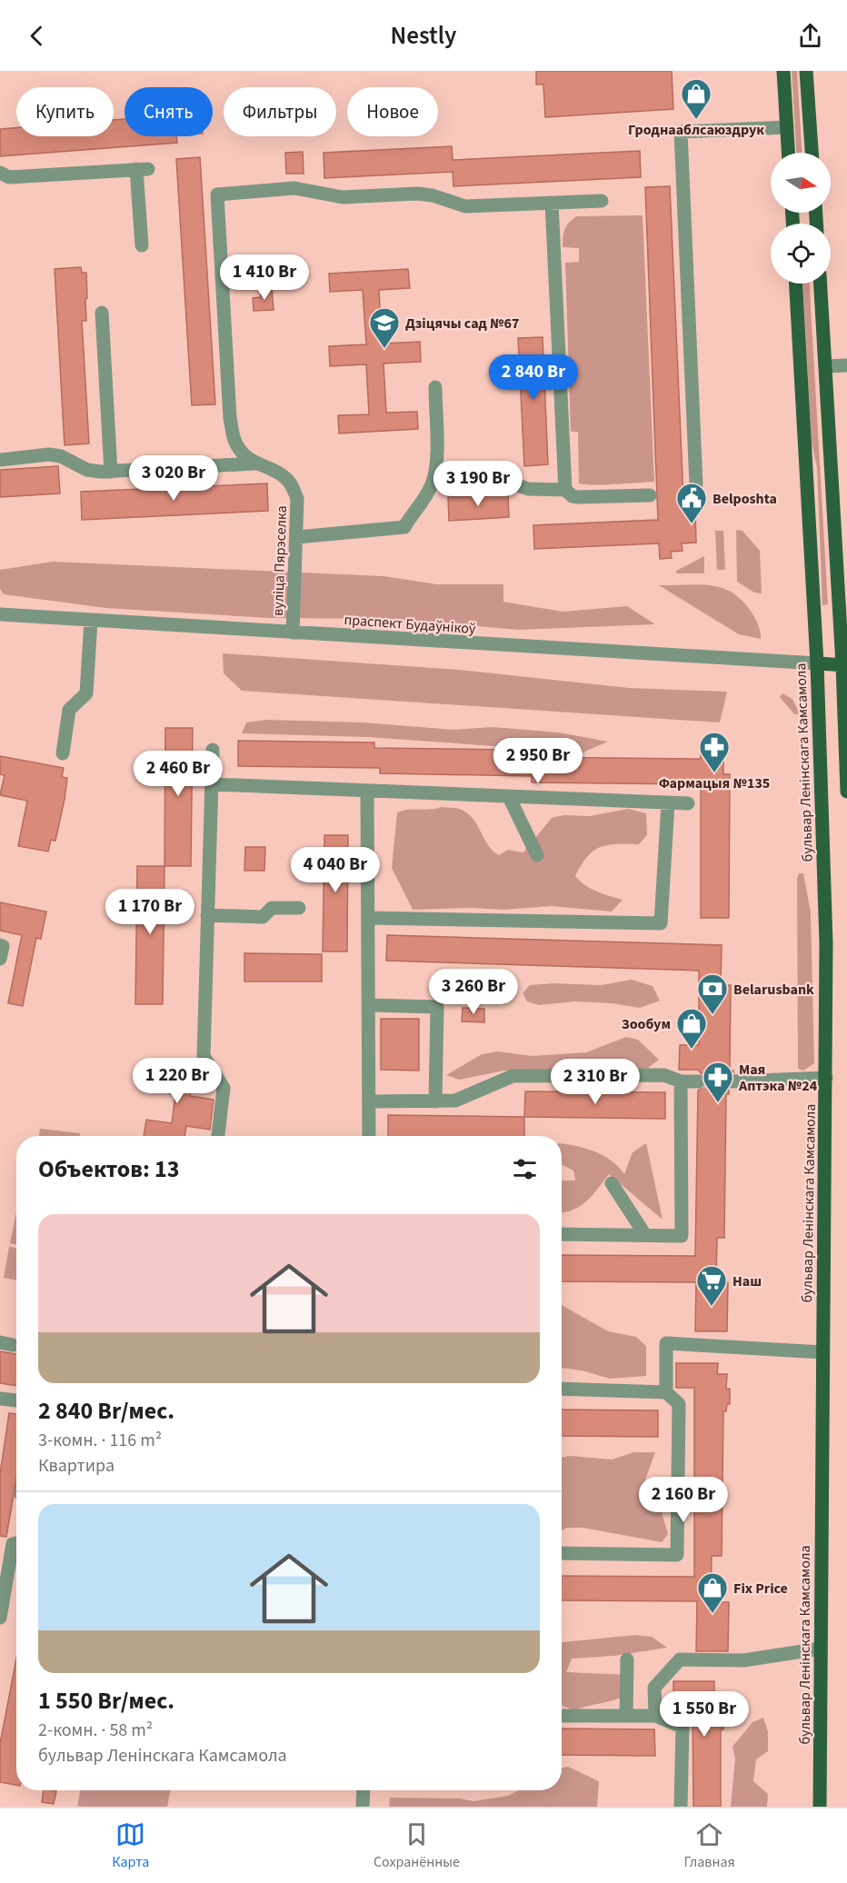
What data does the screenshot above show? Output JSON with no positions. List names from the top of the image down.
{
  "streets": {
    "main road": ["бульвар Ленінскага Камсамола"],
    "street": ["вуліца Пярэселка", "праспект Будаўнікоў"]
  },
  "crossings": [
    ["вуліца Пярэселка", "праспект Будаўнікоў"],
    ["праспект Будаўнікоў", "бульвар Ленінскага Камсамола"]
  ],
  "places": {
    "shop": ["Гроднааблсаюздрук", "Зообум", "Fix Price"],
    "school or university": ["Дзіцячы сад №67"],
    "public building": ["Belposhta"],
    "pharmacy": ["Фармацыя №135", "Мая Аптэка №24"],
    "bank": ["Belarusbank"],
    "supermarket": ["Наш"]
  },
  "north": "right",
  "page": {
    "header": "Nestly",
    "chip": [
      "Купить",
      "Снять",
      "Фильтры",
      "Новое"
    ],
    "price": [
      "1 410 Br",
      "2 840 Br",
      "3 020 Br",
      "3 190 Br",
      "2 950 Br",
      "2 460 Br",
      "4 040 Br",
      "1 170 Br",
      "3 260 Br",
      "1 220 Br",
      "2 310 Br",
      "2 160 Br",
      "1 550 Br"
    ],
    "heading": "Объектов: 13",
    "list": [
      {
        "name": "2 840 Br/мес.",
        "note": "3-комн. · 116 m² · Квартира"
      },
      {
        "name": "1 550 Br/мес.",
        "note": "2-комн. · 58 m² · бульвар Ленінскага Камсамола"
      }
    ],
    "tabs": ["Карта", "Сохранённые", "Главная"]
  }
}
